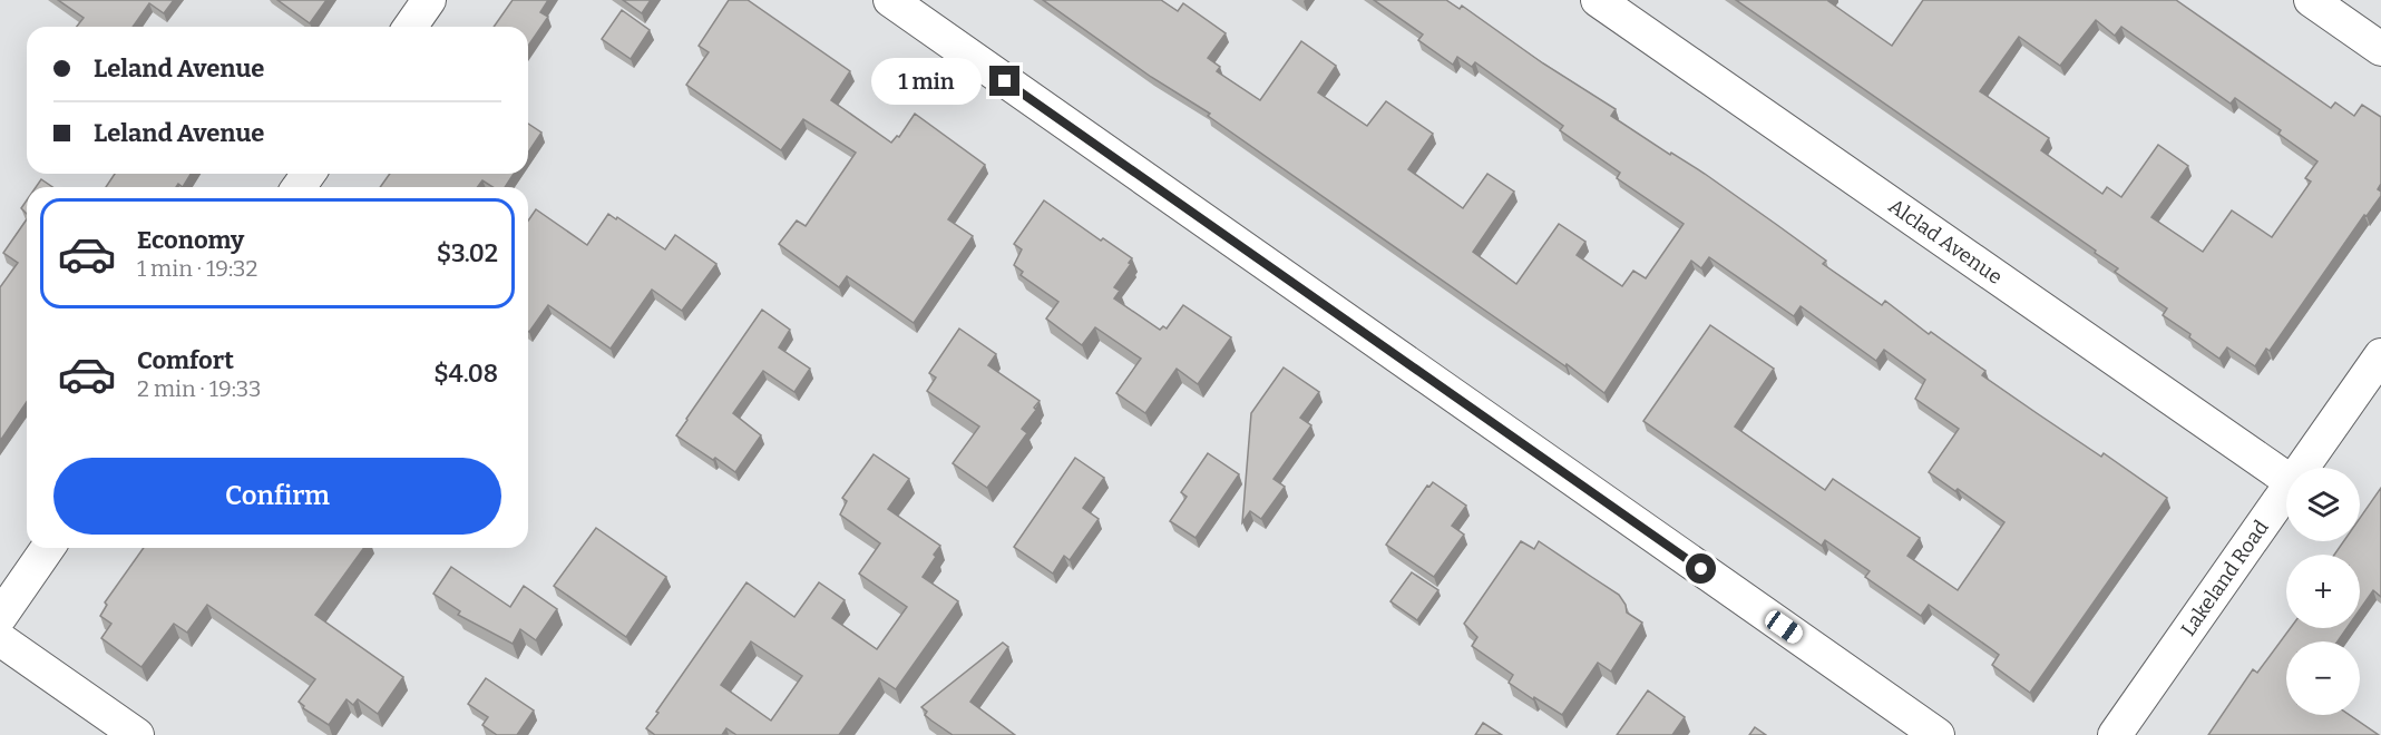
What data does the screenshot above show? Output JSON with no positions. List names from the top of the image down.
{
  "streets": {
    "street": ["Alclad Avenue", "Lakeland Road"]
  },
  "page": {
    "banner": ["Leland Avenue", "Leland Avenue"],
    "bubble": "1 min",
    "list": [
      {
        "name": "Economy",
        "note": "1 min · 19:32",
        "value": "$3.02"
      },
      {
        "name": "Comfort",
        "note": "2 min · 19:33",
        "value": "$4.08"
      }
    ],
    "buttons": "Confirm",
    "map_buttons": ["+", "−"]
  }
}
